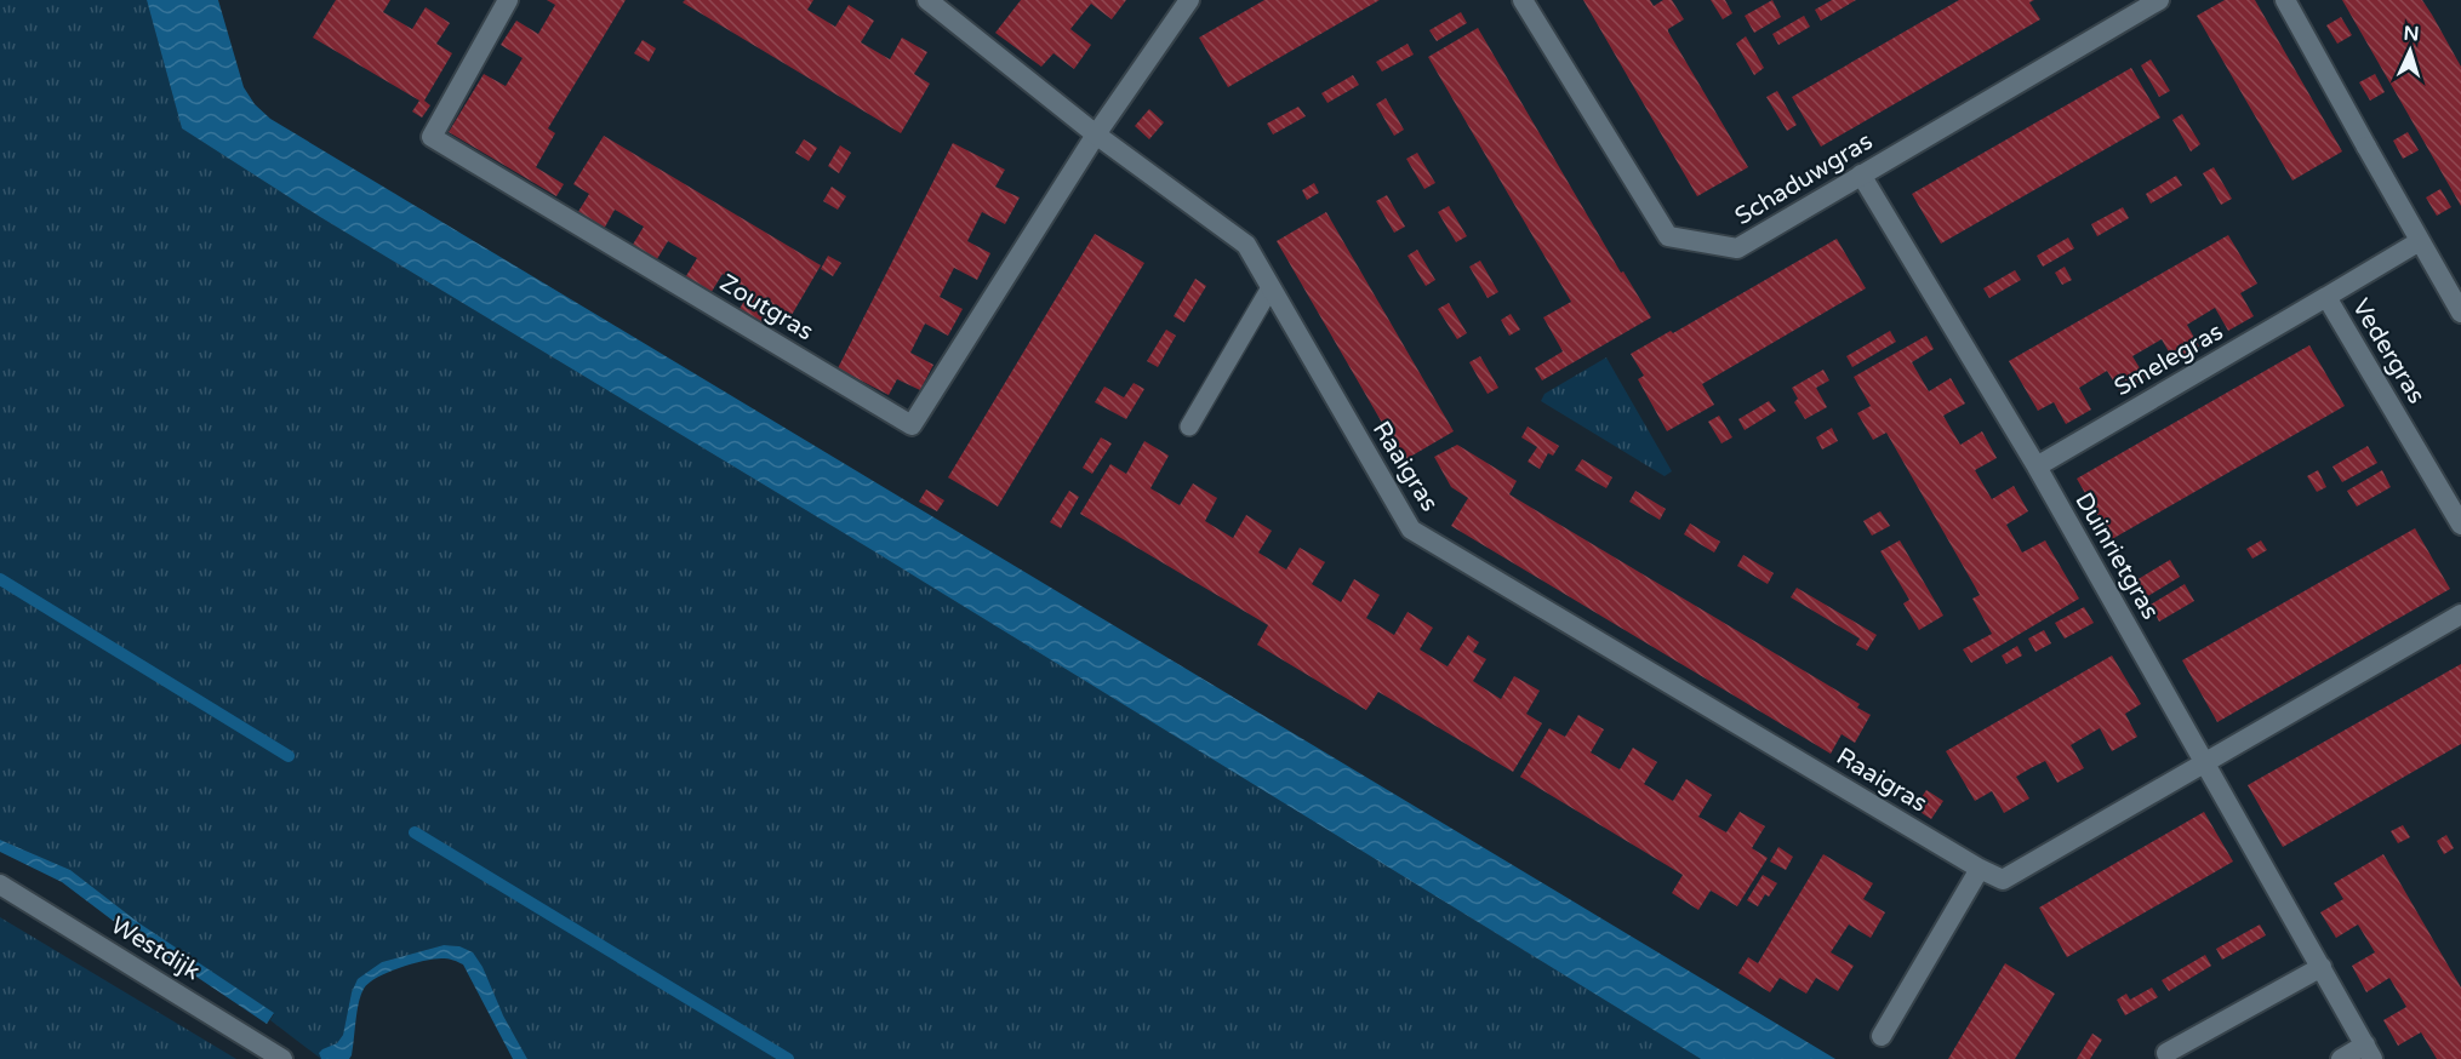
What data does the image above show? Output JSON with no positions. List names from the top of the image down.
{
  "streets": {
    "street": [
      "Schaduwgras",
      "Zoutgras",
      "Vedergras",
      "Smelegras",
      "Raaigras",
      "Duinrietgras",
      "Westdijk"
    ]
  },
  "crossings": [
    ["Schaduwgras", "Duinrietgras"],
    ["Zoutgras", "Raaigras"],
    ["Vedergras", "Smelegras"],
    ["Smelegras", "Duinrietgras"],
    ["Raaigras", "Duinrietgras"]
  ],
  "north": "top"
}
